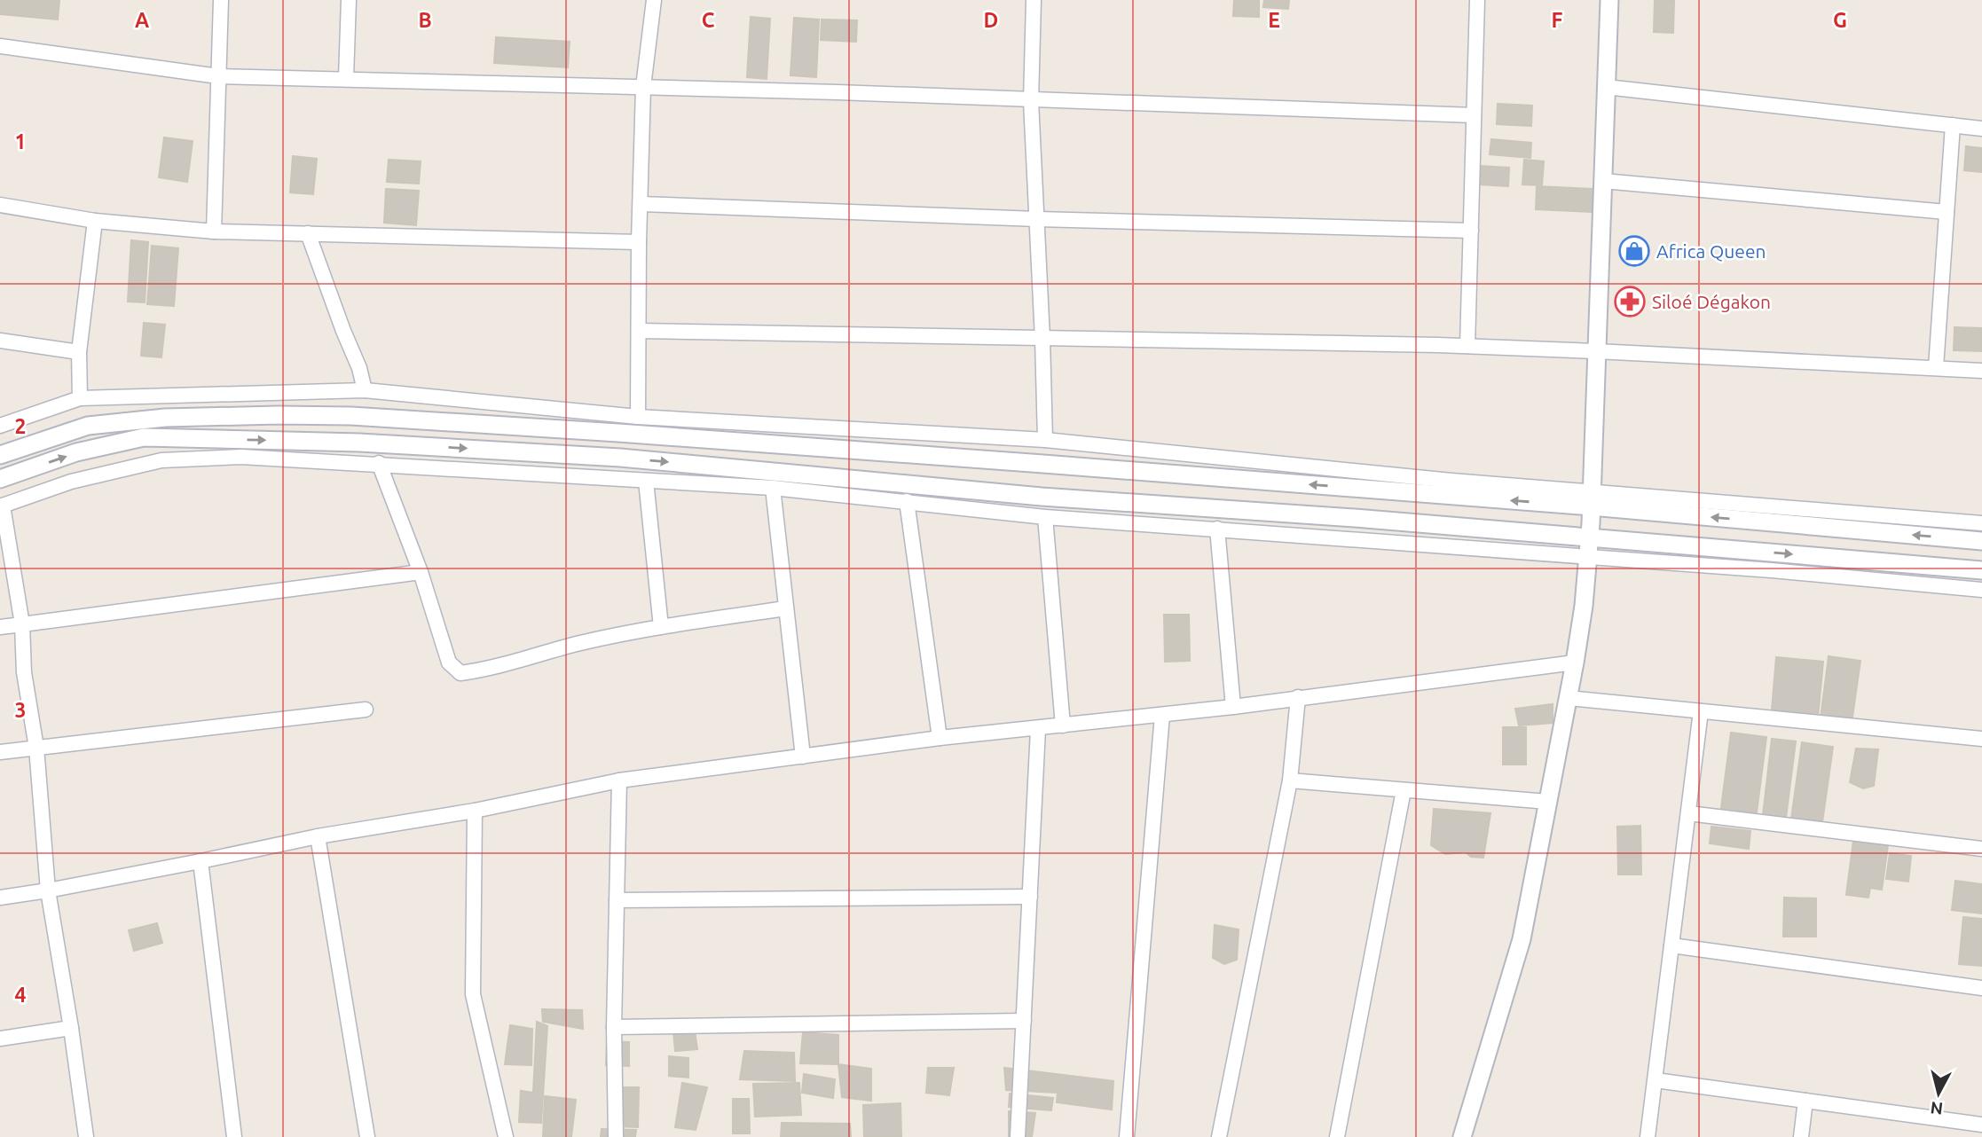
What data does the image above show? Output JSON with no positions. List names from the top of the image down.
{
  "places": {
    "shop": ["Africa Queen"],
    "pharmacy": ["Siloé Dégakon"]
  },
  "north": "bottom",
  "grid": {
    "columns": [
      "A",
      "B",
      "C",
      "D",
      "E",
      "F",
      "G"
    ],
    "rows": [
      "1",
      "2",
      "3",
      "4"
    ]
  }
}
